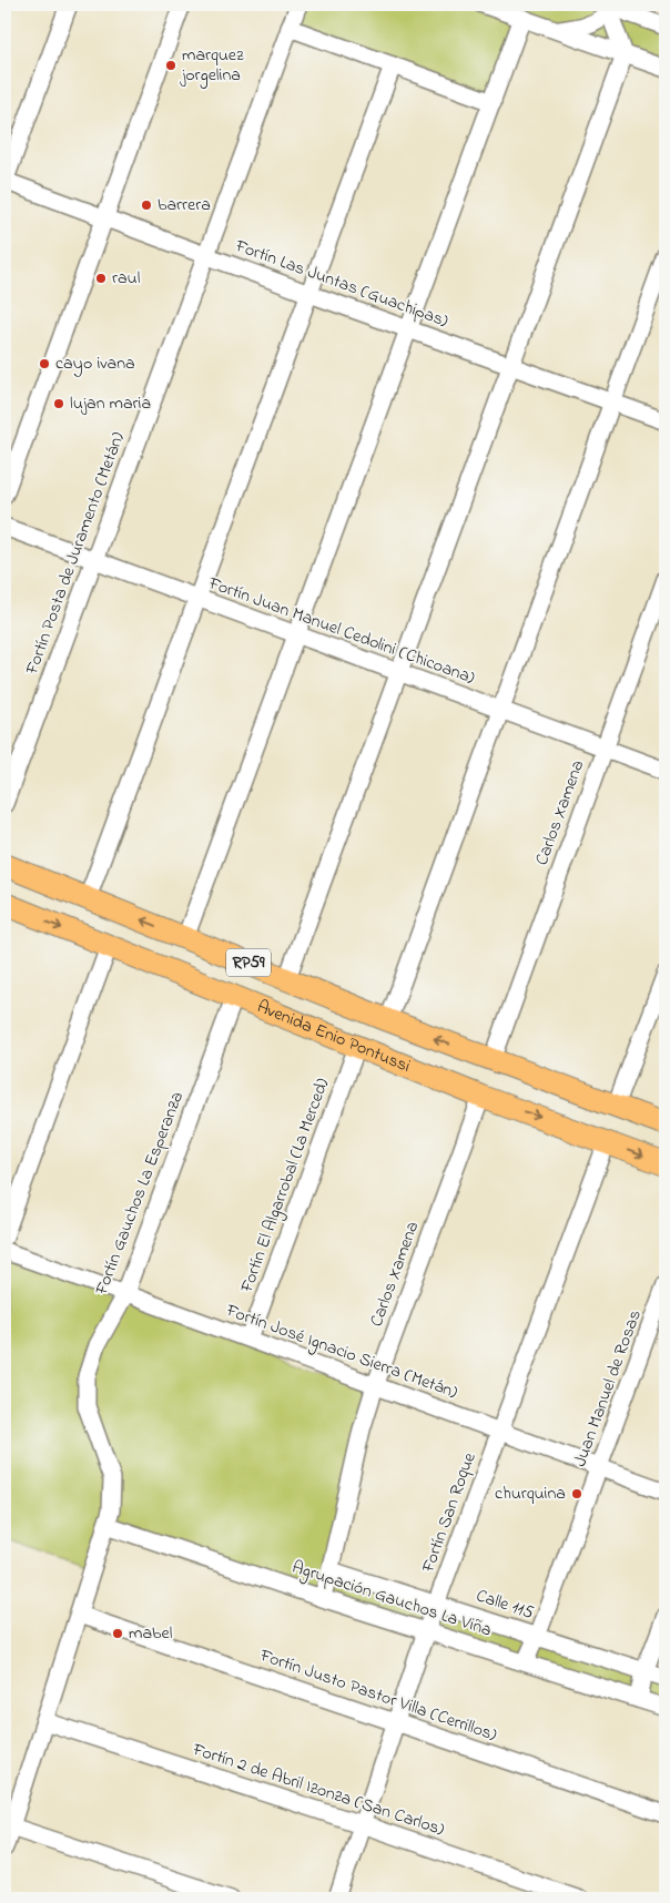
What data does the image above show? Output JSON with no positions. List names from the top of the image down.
{
  "streets": {
    "main road": ["RP59", "Avenida Enio Pontussi"],
    "street": [
      "Fortín Las Juntas (Guachipas)",
      "Fortín Posta de Juramento (Metán)",
      "Fortín Juan Manuel Cedolini (Chicoana)",
      "Carlos Xamena",
      "Fortín El Algarrobal (La Merced)",
      "Fortín Gauchos La Esperanza",
      "Fortín José Ignacio Sierra (Metán)",
      "Juan Manuel de Rosas",
      "Fortín San Roque",
      "Agrupación Gauchos La Viña",
      "Calle 115",
      "Fortín Justo Pastor Villa (Cerrillos)",
      "Fortín 2 de Abril Izonza (San Carlos)"
    ]
  },
  "crossings": [
    ["Fortín Las Juntas (Guachipas)", "Fortín Posta de Juramento (Metán)"],
    ["Fortín Posta de Juramento (Metán)", "Fortín Juan Manuel Cedolini (Chicoana)"],
    ["Fortín Juan Manuel Cedolini (Chicoana)", "Carlos Xamena"],
    ["Carlos Xamena", "Avenida Enio Pontussi"],
    ["Carlos Xamena", "Fortín José Ignacio Sierra (Metán)"],
    ["Carlos Xamena", "Agrupación Gauchos La Viña"],
    ["Carlos Xamena", "Calle 115"],
    ["Avenida Enio Pontussi", "Fortín El Algarrobal (La Merced)"],
    ["Avenida Enio Pontussi", "Fortín Gauchos La Esperanza"],
    ["Avenida Enio Pontussi", "Fortín San Roque"],
    ["Fortín El Algarrobal (La Merced)", "Fortín José Ignacio Sierra (Metán)"],
    ["Fortín Gauchos La Esperanza", "Fortín José Ignacio Sierra (Metán)"],
    ["Fortín Gauchos La Esperanza", "Agrupación Gauchos La Viña"],
    ["Fortín Gauchos La Esperanza", "Fortín Justo Pastor Villa (Cerrillos)"],
    ["Fortín Gauchos La Esperanza", "Fortín 2 de Abril Izonza (San Carlos)"],
    ["Fortín José Ignacio Sierra (Metán)", "Juan Manuel de Rosas"],
    ["Fortín José Ignacio Sierra (Metán)", "Fortín San Roque"],
    ["Juan Manuel de Rosas", "Agrupación Gauchos La Viña"],
    ["Juan Manuel de Rosas", "Calle 115"],
    ["Fortín San Roque", "Agrupación Gauchos La Viña"],
    ["Fortín San Roque", "Calle 115"],
    ["Fortín San Roque", "Fortín Justo Pastor Villa (Cerrillos)"],
    ["Fortín San Roque", "Fortín 2 de Abril Izonza (San Carlos)"]
  ],
  "places": [
    "marquez jorgelina",
    "barrera",
    "raul",
    "cayo ivana",
    "lujan maria",
    "churquina",
    "mabel"
  ]
}
